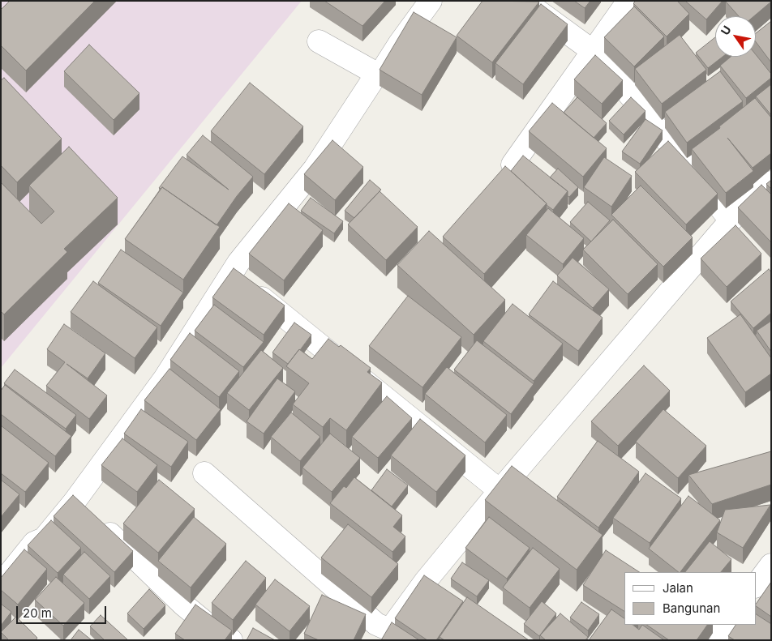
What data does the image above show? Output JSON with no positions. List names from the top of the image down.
{
  "legend": ["Jalan", "Bangunan"],
  "scale_bar": "20 m",
  "north": "top left"
}
